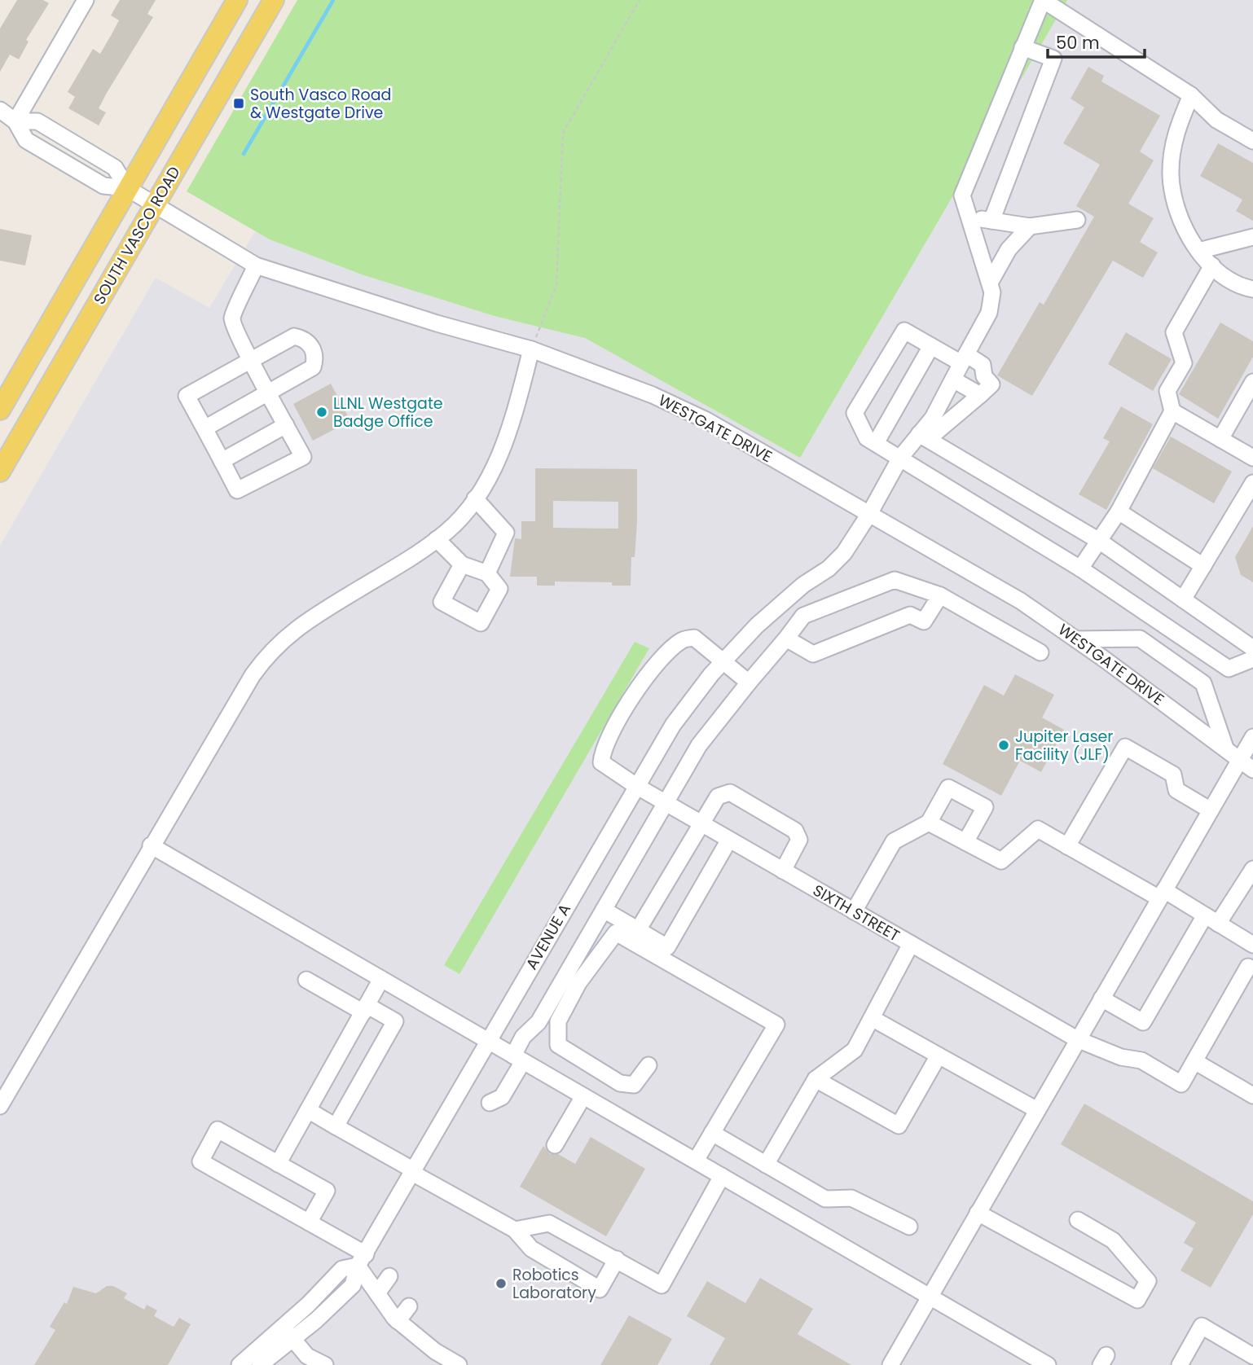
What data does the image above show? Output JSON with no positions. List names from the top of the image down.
{
  "streets": {
    "main road": ["SOUTH VASCO ROAD"],
    "street": ["WESTGATE DRIVE", "SIXTH STREET", "AVENUE A"]
  },
  "crossings": [
    ["SOUTH VASCO ROAD", "WESTGATE DRIVE"],
    ["WESTGATE DRIVE", "AVENUE A"],
    ["SIXTH STREET", "AVENUE A"]
  ],
  "places": {
    "transit": ["South Vasco Road & Westgate Drive"],
    "other": ["LLNL Westgate Badge Office", "Jupiter Laser Facility (JLF)", "Robotics Laboratory"]
  },
  "scale_bar": "50 m"
}
